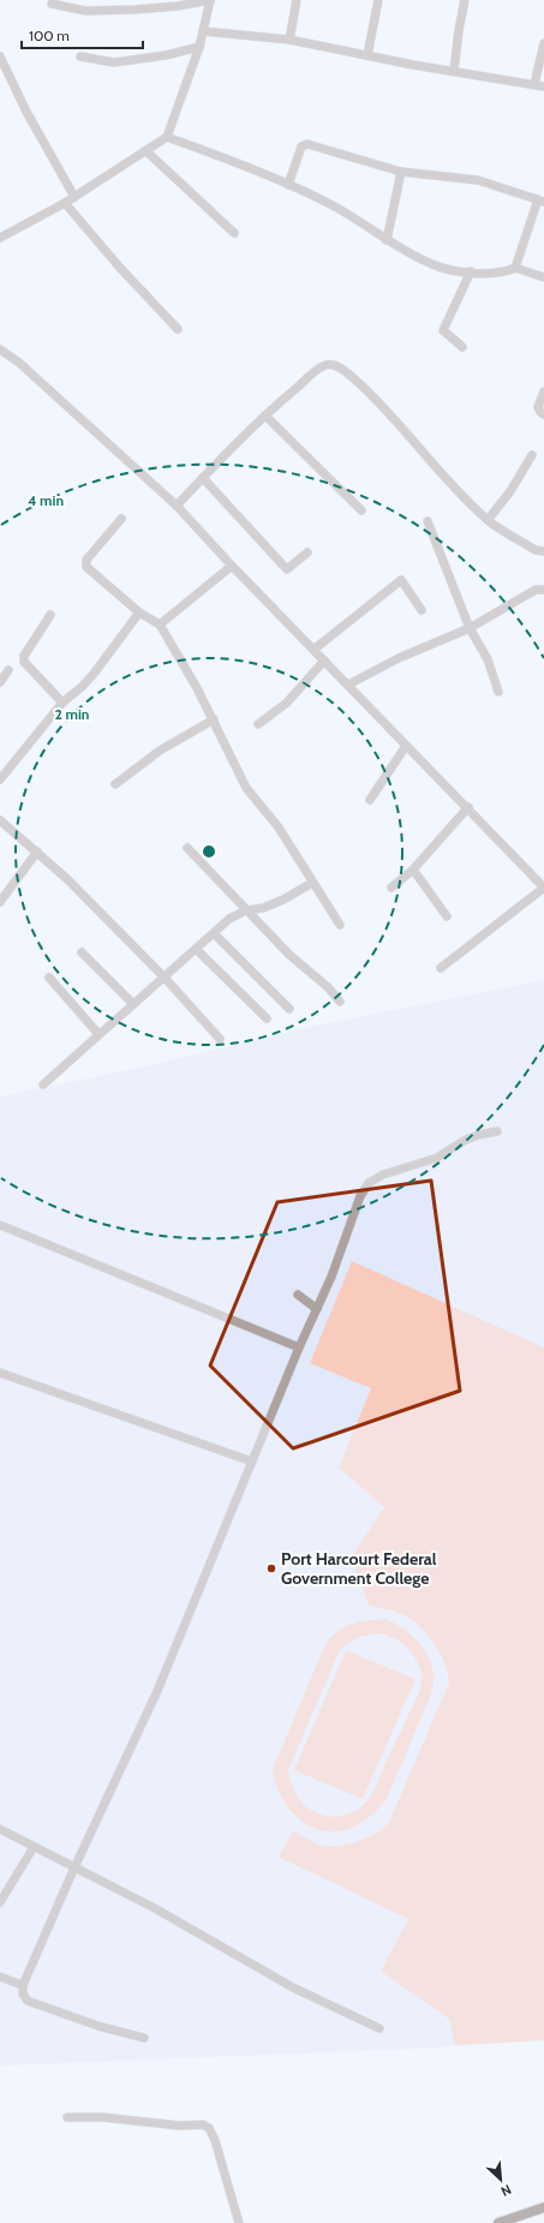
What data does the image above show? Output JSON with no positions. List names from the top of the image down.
{
  "places": ["Port Harcourt Federal Government College"],
  "scale_bar": "100 m",
  "north": "bottom right",
  "rings": ["4 min", "2 min"]
}
